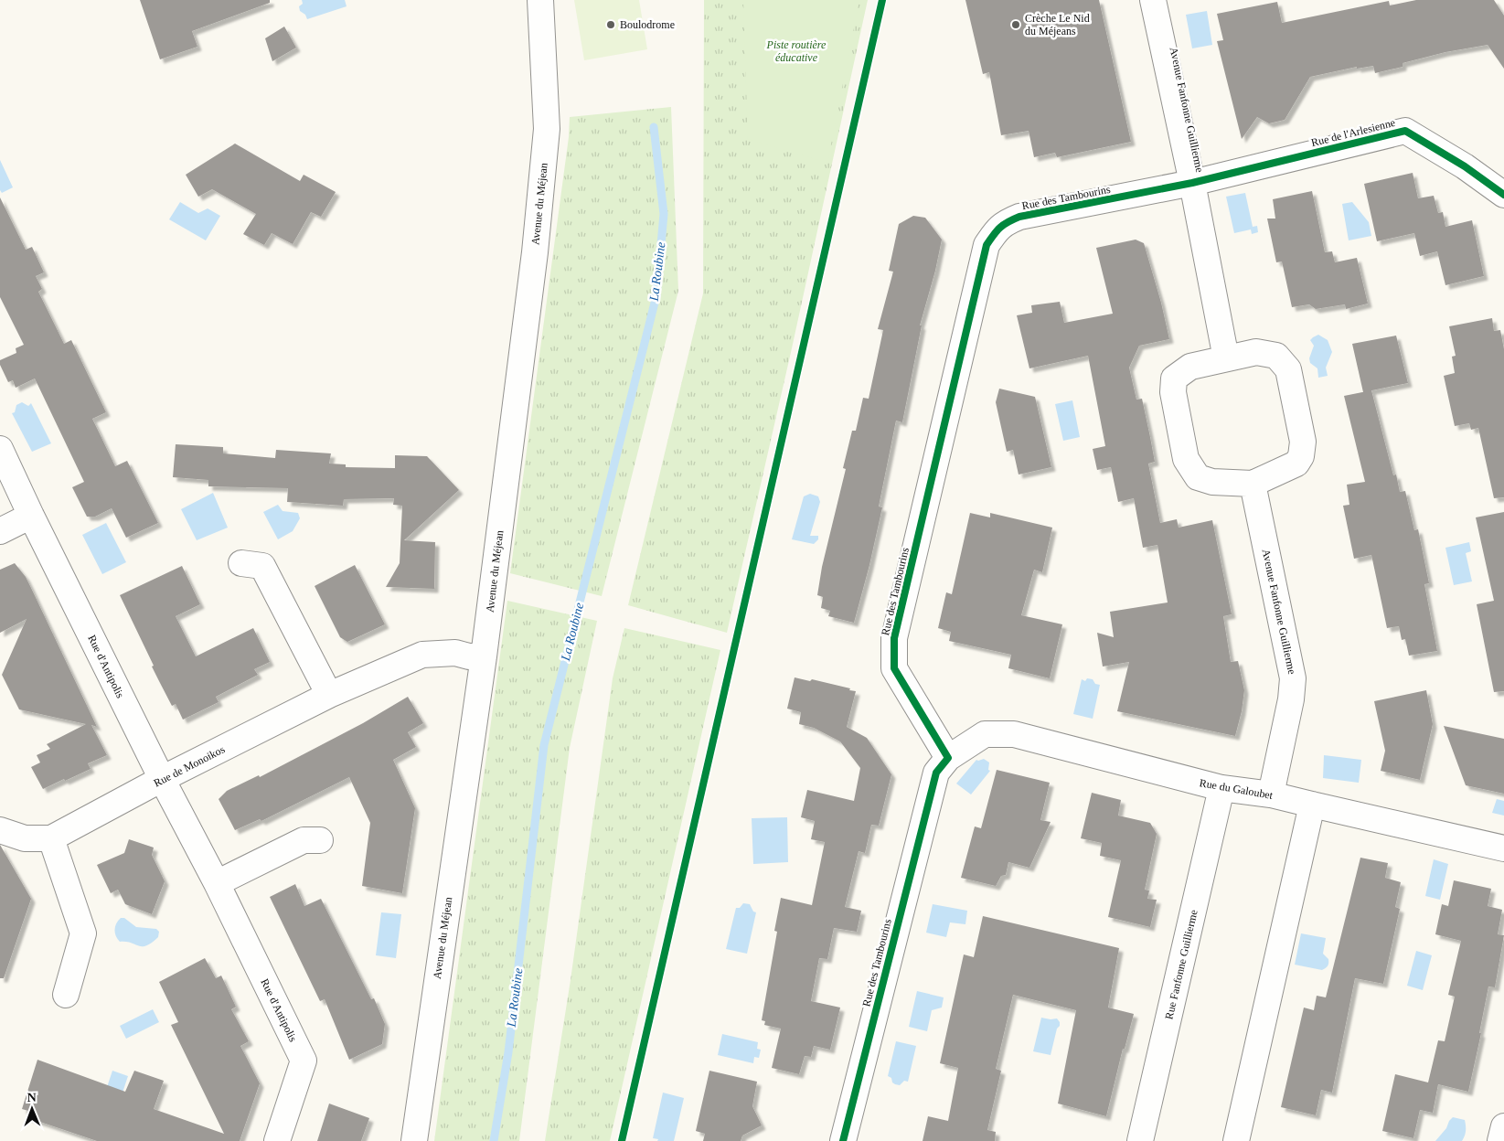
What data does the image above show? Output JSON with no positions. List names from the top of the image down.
{
  "streets": {
    "street": [
      "Avenue Fanfonne Guillierme",
      "Rue de l'Arlesienne",
      "Rue des Tambourins",
      "Avenue du Méjean",
      "Rue d'Antipolis",
      "Rue de Monoikos",
      "Rue du Galoubet",
      "Rue Fanfonne Guillierme"
    ]
  },
  "crossings": [
    ["Avenue Fanfonne Guillierme", "Rue de l'Arlesienne"],
    ["Avenue Fanfonne Guillierme", "Rue des Tambourins"],
    ["Avenue Fanfonne Guillierme", "Rue du Galoubet"],
    ["Rue de l'Arlesienne", "Rue des Tambourins"],
    ["Rue des Tambourins", "Rue du Galoubet"],
    ["Avenue du Méjean", "Rue de Monoikos"],
    ["Rue d'Antipolis", "Rue de Monoikos"],
    ["Rue du Galoubet", "Rue Fanfonne Guillierme"]
  ],
  "water": ["La Roubine"],
  "parks": ["Piste routière éducative"],
  "places": ["Boulodrome", "Crèche Le Nid du Méjeans"],
  "north": "top"
}
